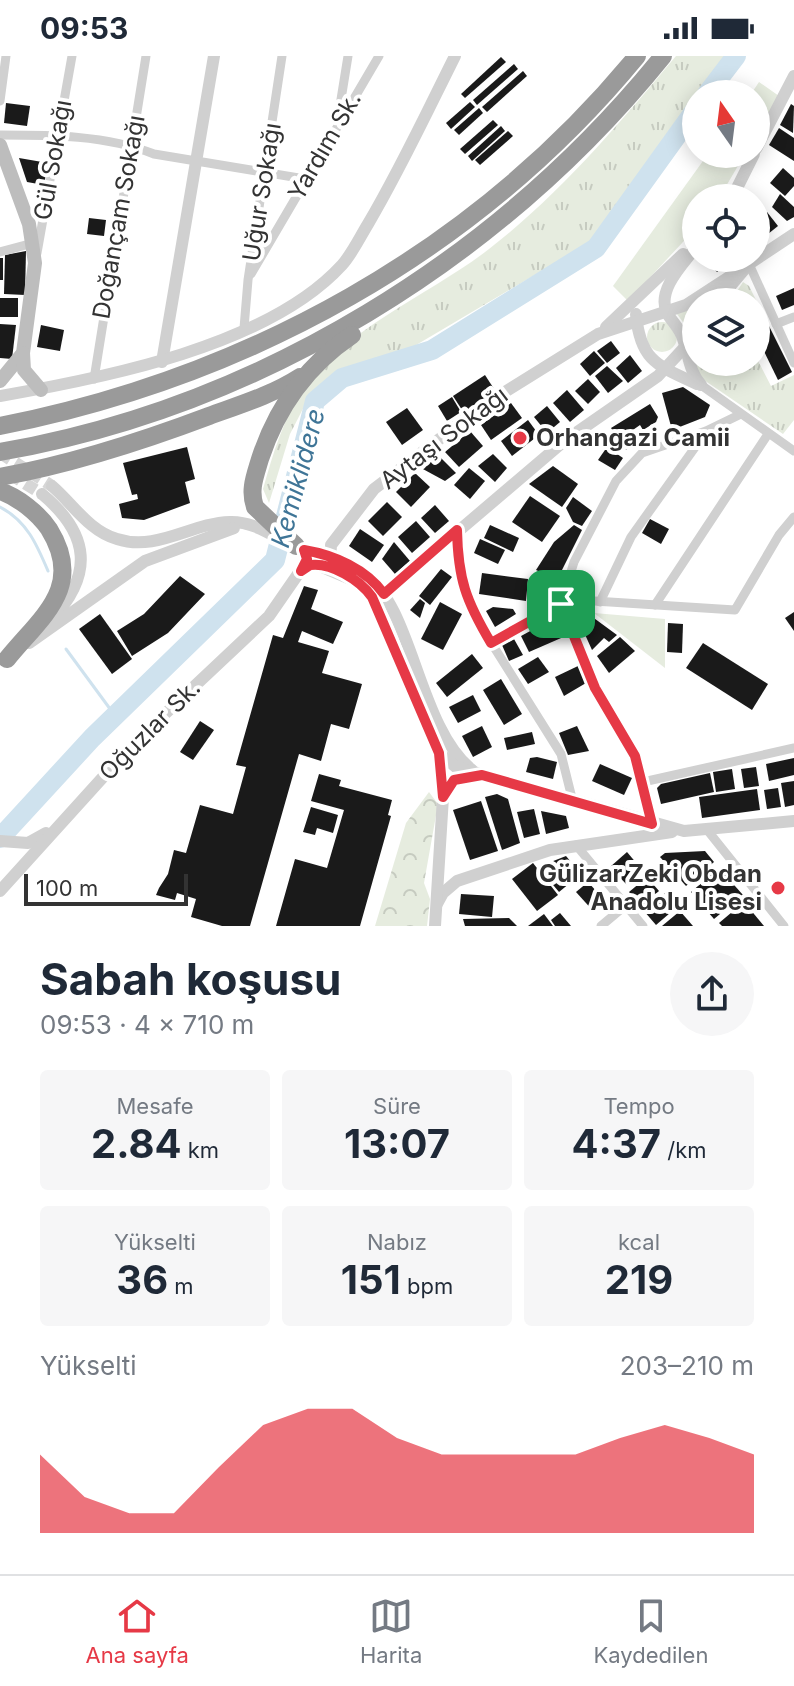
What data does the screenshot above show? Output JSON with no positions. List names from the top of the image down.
{
  "streets": {
    "street": [
      "Yardım Sk.",
      "Gül Sokağı",
      "Uğur Sokağı",
      "Doğançam Sokağı",
      "Aytaşı Sokağı",
      "Oğuzlar Sk."
    ]
  },
  "crossings": [
    ["Yardım Sk.", "Uğur Sokağı"]
  ],
  "water": ["Kemiklidere"],
  "places": ["Orhangazi Camii", "Gülizar Zeki Obdan Anadolu Lisesi"],
  "scale_bar": "100 m",
  "north": "top",
  "page": {
    "status": "09:53",
    "scale": "100 m",
    "heading": ["Sabah koşusu", "09:53 · 4 × 710 m"],
    "stats": [
      ["Mesafe", "2.84 km"],
      ["Süre", "13:07"],
      ["Tempo", "4:37 /km"],
      ["Yükselti", "36 m"],
      ["Nabız", "151 bpm"],
      ["kcal", "219"]
    ],
    "chart": ["Yükselti", "203–210 m"],
    "tabs": ["Ana sayfa", "Harita", "Kaydedilen"]
  }
}
